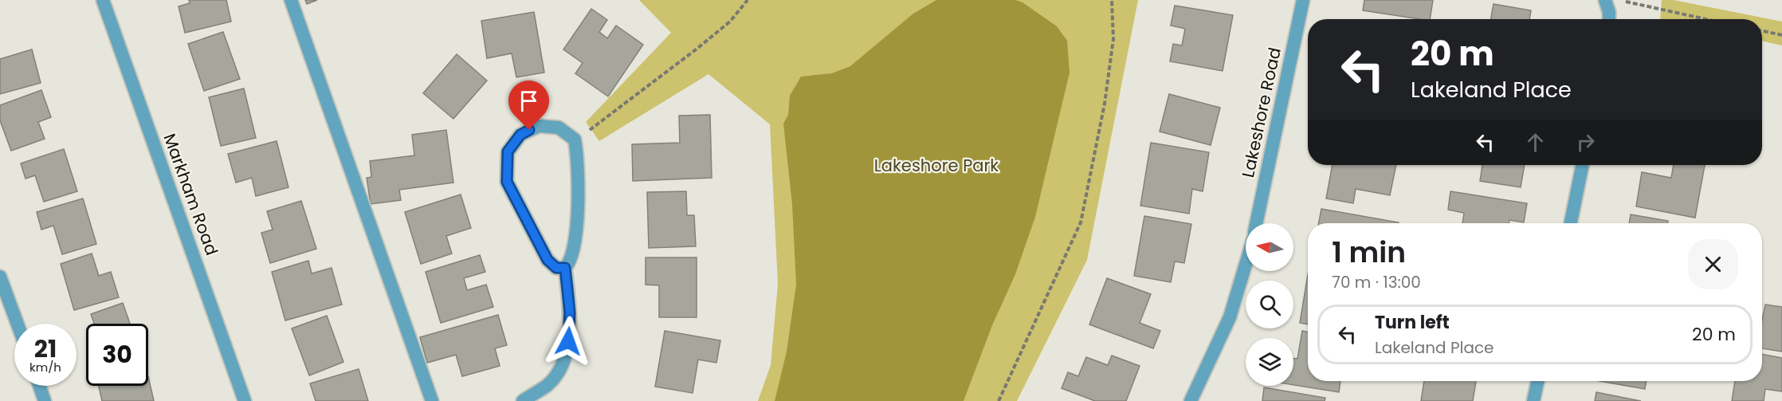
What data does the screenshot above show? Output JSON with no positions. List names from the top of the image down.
{
  "streets": {
    "street": ["Lakeshore Road", "Markham Road"]
  },
  "parks": ["Lakeshore Park"],
  "north": "left",
  "page": {
    "turn": ["20 m", "Lakeland Place"],
    "heading": ["1 min", "70 m · 13:00"],
    "list": [
      {
        "name": "Turn left",
        "note": "Lakeland Place",
        "value": "20 m"
      }
    ],
    "speed": "21 km/h",
    "limit": "30"
  }
}
